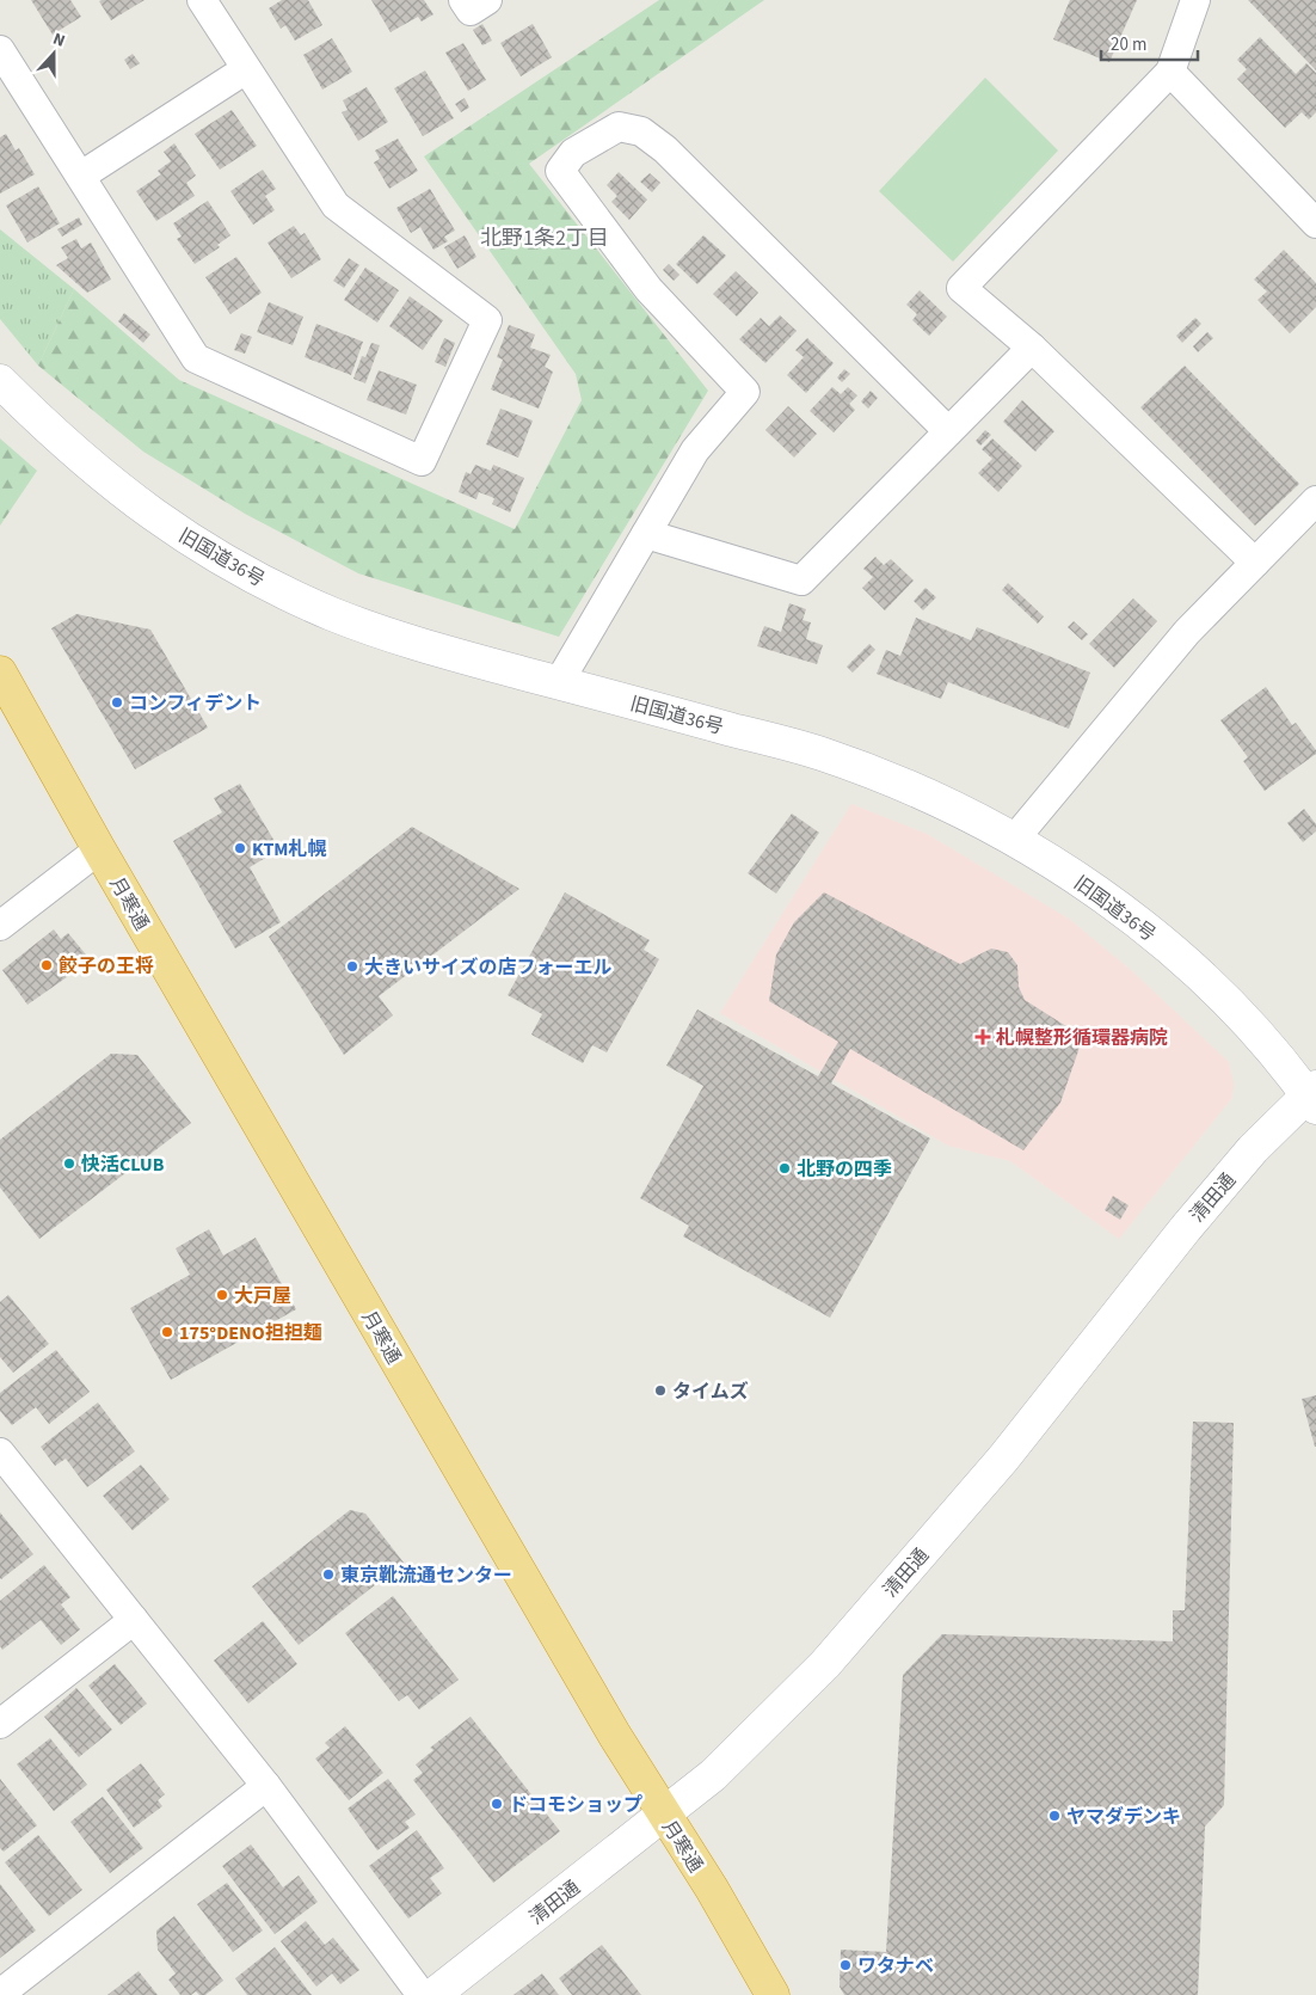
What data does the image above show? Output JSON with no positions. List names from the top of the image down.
{
  "streets": {
    "highway": ["月寒通"],
    "street": ["旧国道36号", "清田通"]
  },
  "crossings": [
    ["旧国道36号", "清田通"],
    ["月寒通", "清田通"]
  ],
  "districts": ["北野1条2丁目"],
  "places": {
    "other": [
      "コンフィデント",
      "KTM札幌",
      "餃子の王将",
      "大きいサイズの店フォーエル",
      "快活CLUB",
      "北野の四季",
      "大戸屋",
      "175°DENO担担麺",
      "タイムズ",
      "東京靴流通センター",
      "ドコモショップ",
      "ヤマダデンキ",
      "ワタナベ"
    ],
    "health": ["札幌整形循環器病院"]
  },
  "scale_bar": "20 m",
  "north": "top"
}
